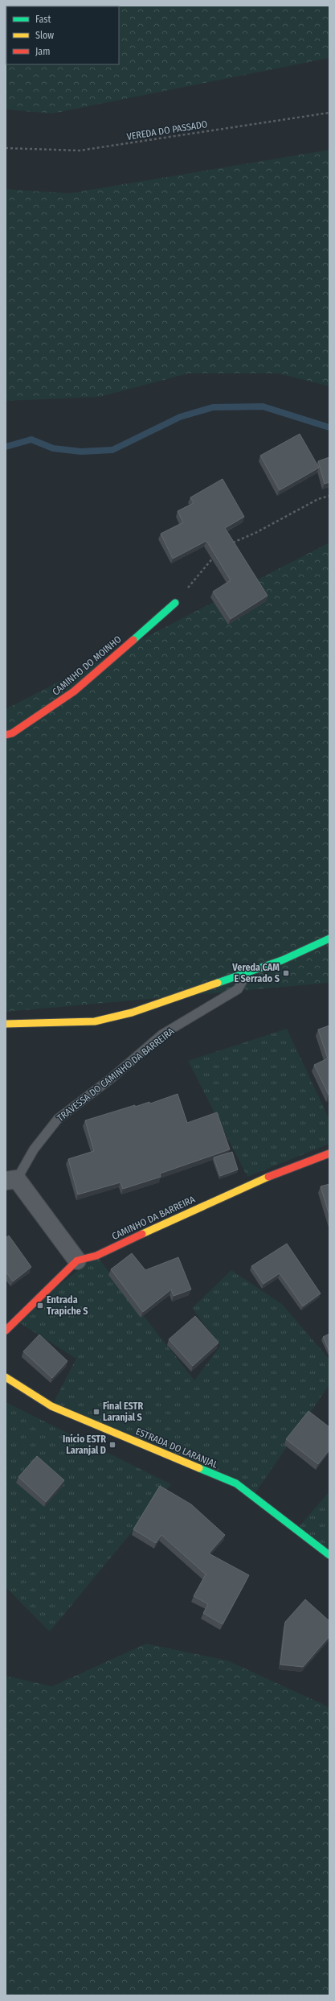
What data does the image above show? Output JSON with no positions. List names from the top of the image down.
{
  "streets": {
    "street": [
      "CAMINHO DO MOINHO",
      "TRAVESSA DO CAMINHO DA BARREIRA",
      "CAMINHO DA BARREIRA",
      "ESTRADA DO LARANJAL"
    ],
    "path": ["VEREDA DO PASSADO"]
  },
  "crossings": [
    ["TRAVESSA DO CAMINHO DA BARREIRA", "CAMINHO DA BARREIRA"]
  ],
  "places": {
    "transit": [
      "Vereda CAM E Serrado S",
      "Entrada Trapiche S",
      "Final ESTR Laranjal S",
      "Início ESTR Laranjal D"
    ]
  },
  "legend": ["Fast", "Slow", "Jam"]
}
